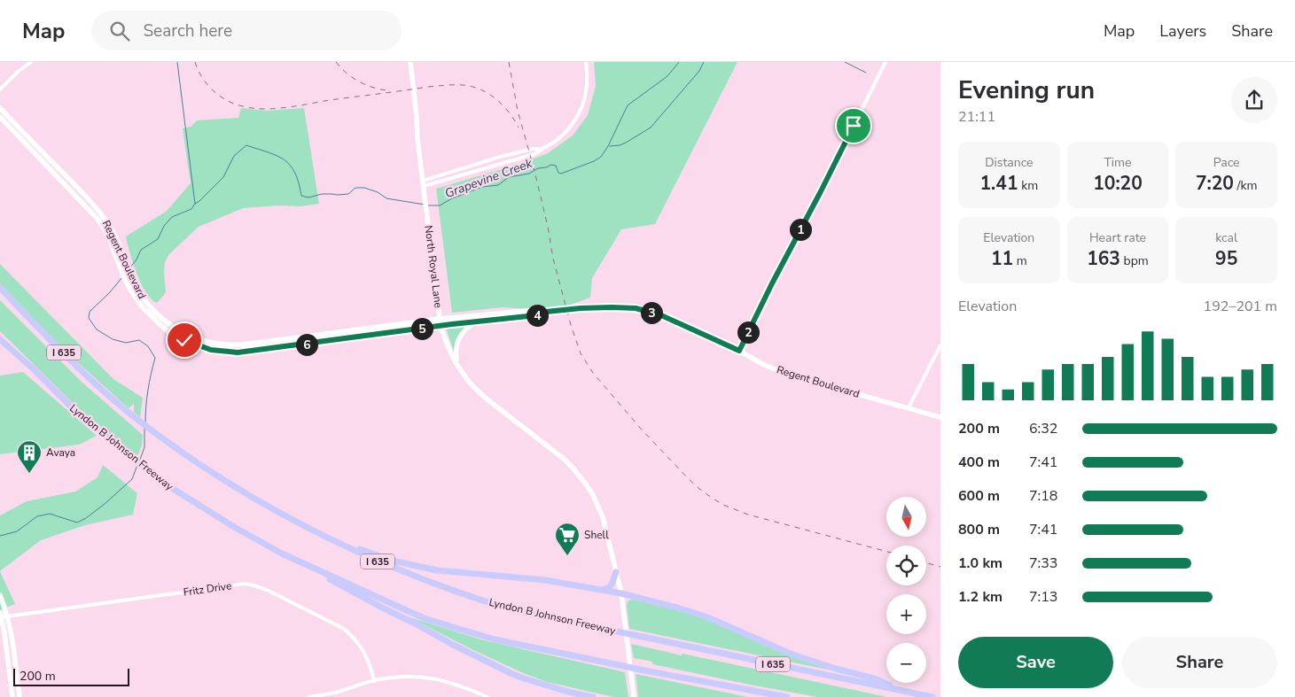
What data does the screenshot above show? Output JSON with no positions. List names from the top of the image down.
{
  "streets": {
    "highway": ["I 635", "Lyndon B Johnson Freeway"],
    "street": ["Regent Boulevard", "North Royal Lane", "Fritz Drive"]
  },
  "crossings": [
    ["Regent Boulevard", "North Royal Lane"]
  ],
  "water": ["Grapevine Creek"],
  "places": {
    "building": ["Avaya"],
    "supermarket": ["Shell"]
  },
  "scale_bar": "200 m",
  "north": "bottom",
  "page": {
    "header": "Map",
    "search": "Search here",
    "nav": ["Map", "Layers", "Share"],
    "heading": ["Evening run", "21:11"],
    "stats": [
      ["Distance", "1.41 km"],
      ["Time", "10:20"],
      ["Pace", "7:20 /km"],
      ["Elevation", "11 m"],
      ["Heart rate", "163 bpm"],
      ["kcal", "95"]
    ],
    "pins": [
      "1",
      "3",
      "4",
      "5",
      "2",
      "6"
    ],
    "chart": ["Elevation", "192–201 m"],
    "list": [
      {
        "name": "200 m",
        "note": "6:32"
      },
      {
        "name": "400 m",
        "note": "7:41"
      },
      {
        "name": "600 m",
        "note": "7:18"
      },
      {
        "name": "800 m",
        "note": "7:41"
      },
      {
        "name": "1.0 km",
        "note": "7:33"
      },
      {
        "name": "1.2 km",
        "note": "7:13"
      }
    ],
    "map_buttons": ["+", "−"],
    "buttons": ["Save", "Share"],
    "scale": "200 m"
  }
}
